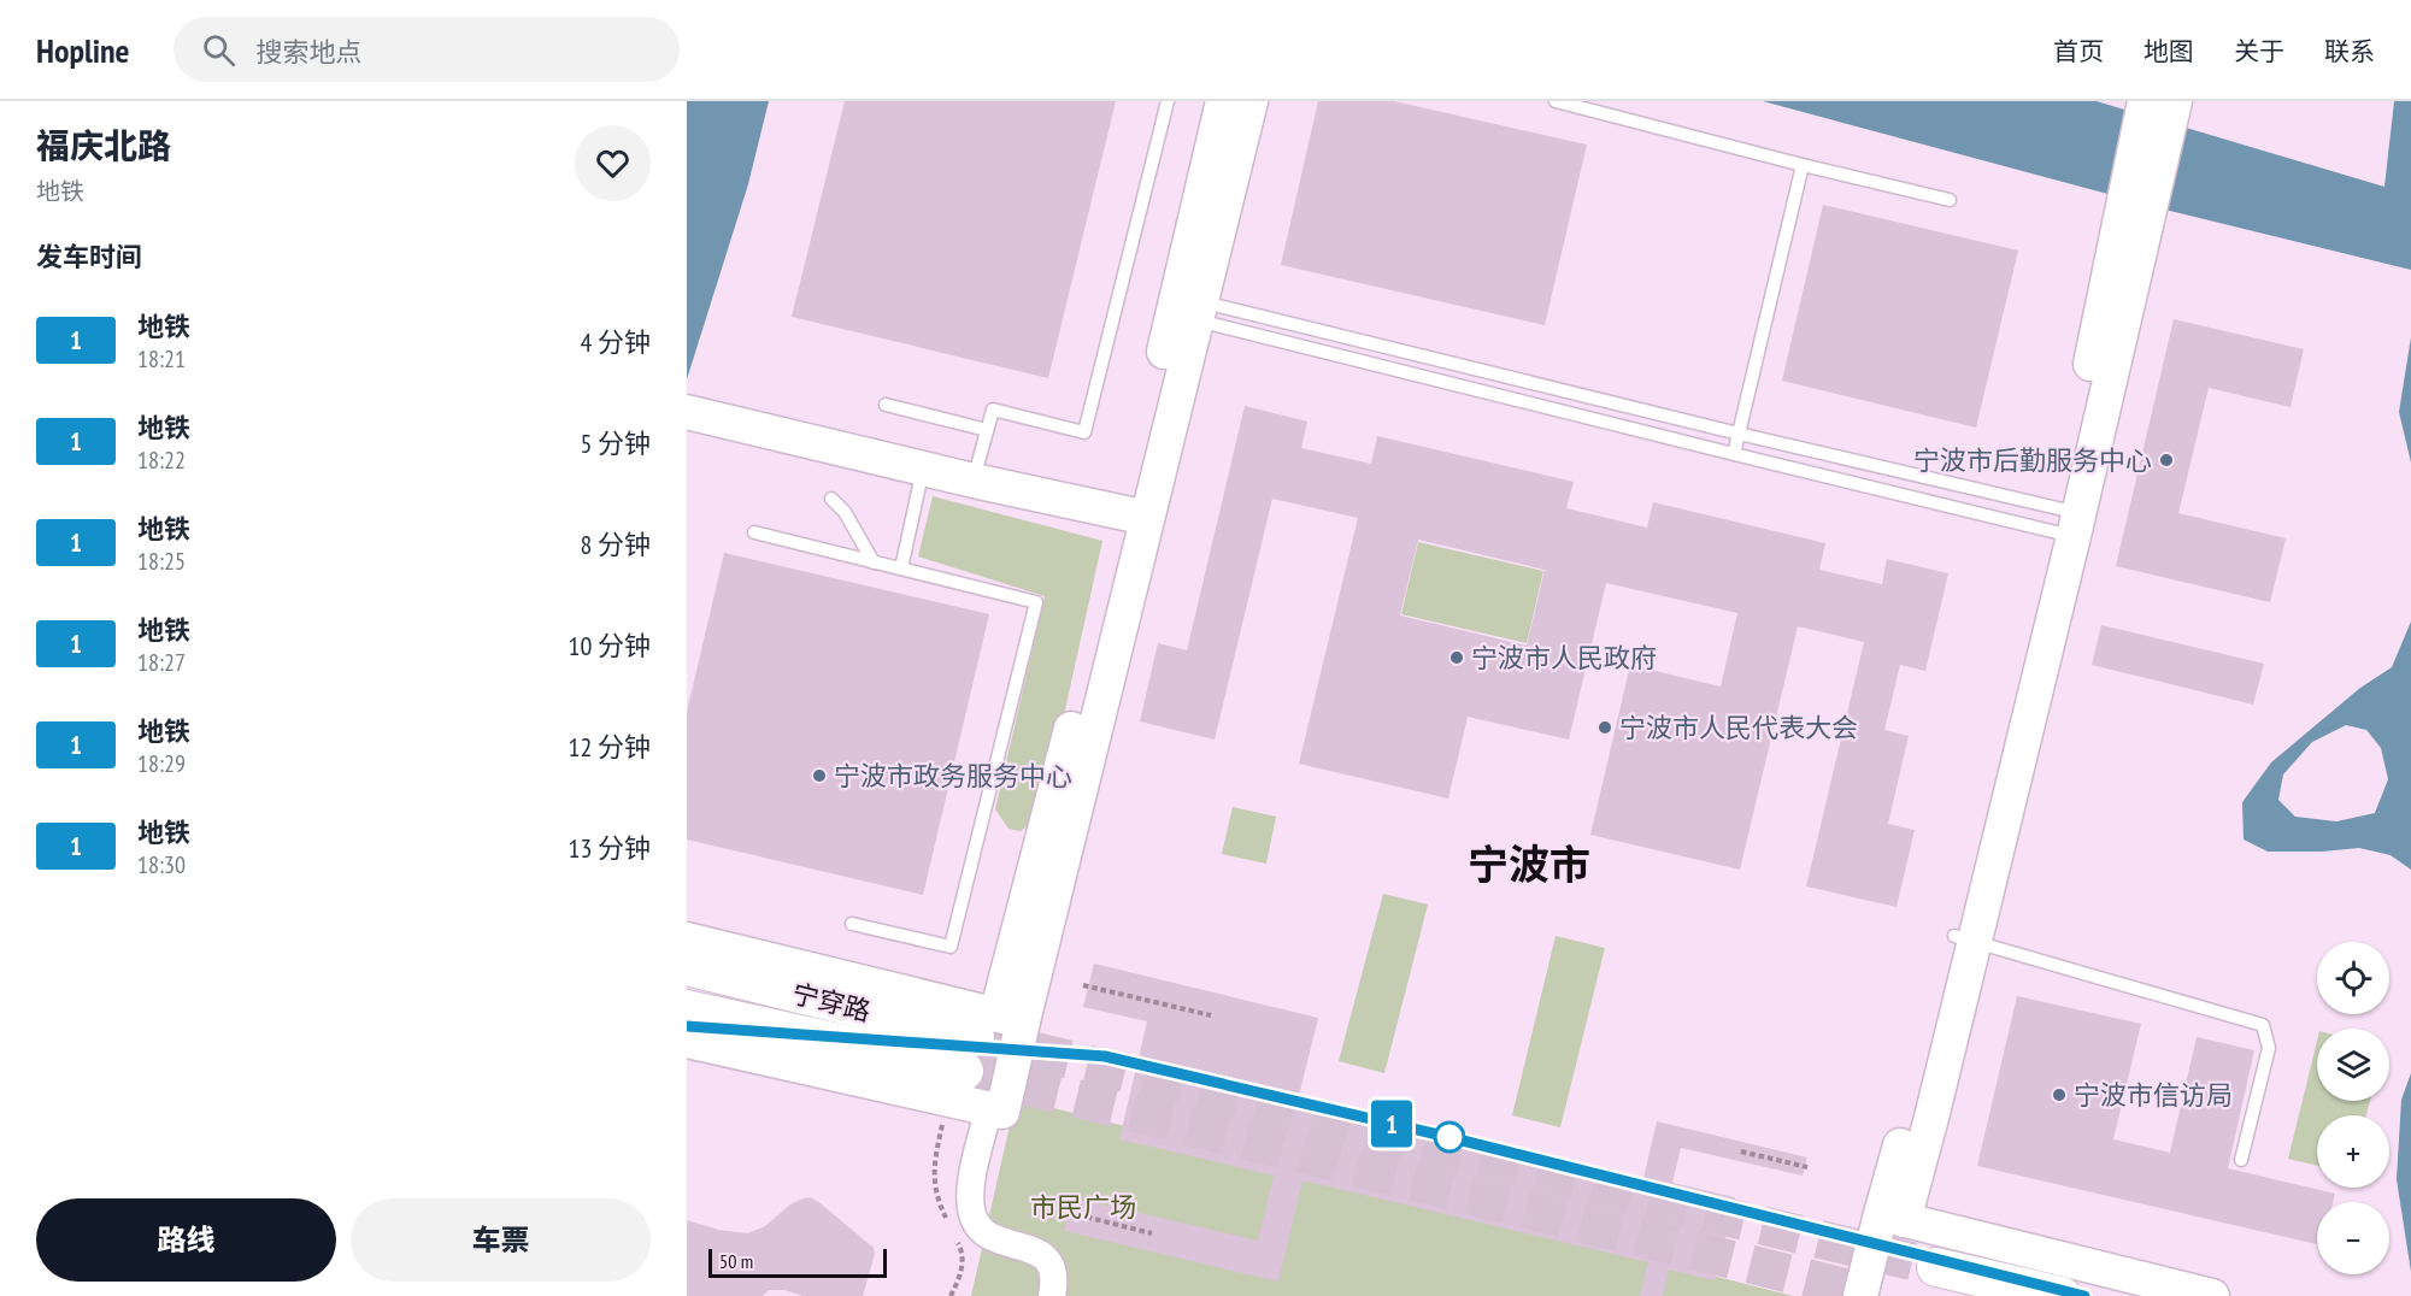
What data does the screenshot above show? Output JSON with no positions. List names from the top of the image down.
{
  "streets": {
    "main road": ["宁穿路"]
  },
  "districts": ["宁波市"],
  "parks": ["市民广场"],
  "places": [
    "宁波市后勤服务中心",
    "宁波市人民政府",
    "宁波市人民代表大会",
    "宁波市政务服务中心",
    "宁波市信访局"
  ],
  "lines": ["metro line 1"],
  "scale_bar": "50 m",
  "page": {
    "header": "Hopline",
    "search": "搜索地点",
    "nav": [
      "首页",
      "地图",
      "关于",
      "联系"
    ],
    "heading": [
      ["福庆北路", "地铁"],
      "发车时间"
    ],
    "on_map": "1",
    "list": [
      {
        "mark": "1",
        "name": "地铁",
        "note": "18:21",
        "value": "4 分钟"
      },
      {
        "mark": "1",
        "name": "地铁",
        "note": "18:22",
        "value": "5 分钟"
      },
      {
        "mark": "1",
        "name": "地铁",
        "note": "18:25",
        "value": "8 分钟"
      },
      {
        "mark": "1",
        "name": "地铁",
        "note": "18:27",
        "value": "10 分钟"
      },
      {
        "mark": "1",
        "name": "地铁",
        "note": "18:29",
        "value": "12 分钟"
      },
      {
        "mark": "1",
        "name": "地铁",
        "note": "18:30",
        "value": "13 分钟"
      }
    ],
    "map_buttons": ["+", "−"],
    "buttons": ["路线", "车票"],
    "scale": "50 m"
  }
}
